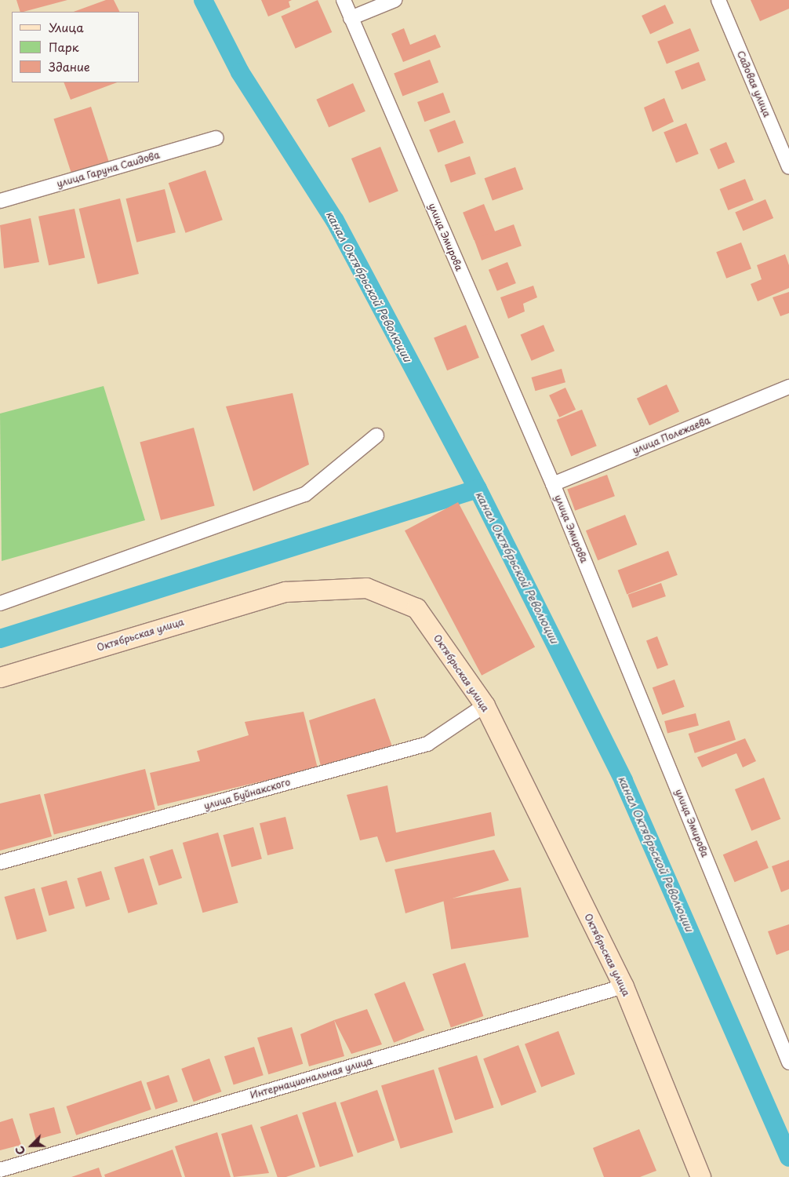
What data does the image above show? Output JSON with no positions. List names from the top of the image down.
{
  "streets": {
    "street": [
      "Садовая улица",
      "улица Гаруна Саидова",
      "улица Эмирова",
      "улица Полежаева",
      "Октябрьская улица",
      "улица Буйнакского",
      "Интернациональная улица"
    ]
  },
  "crossings": [
    ["улица Эмирова", "улица Полежаева"],
    ["Октябрьская улица", "улица Буйнакского"],
    ["Октябрьская улица", "Интернациональная улица"]
  ],
  "water": ["канал Октябрьской Революции"],
  "legend": ["Улица", "Парк", "Здание"],
  "north": "bottom left"
}
